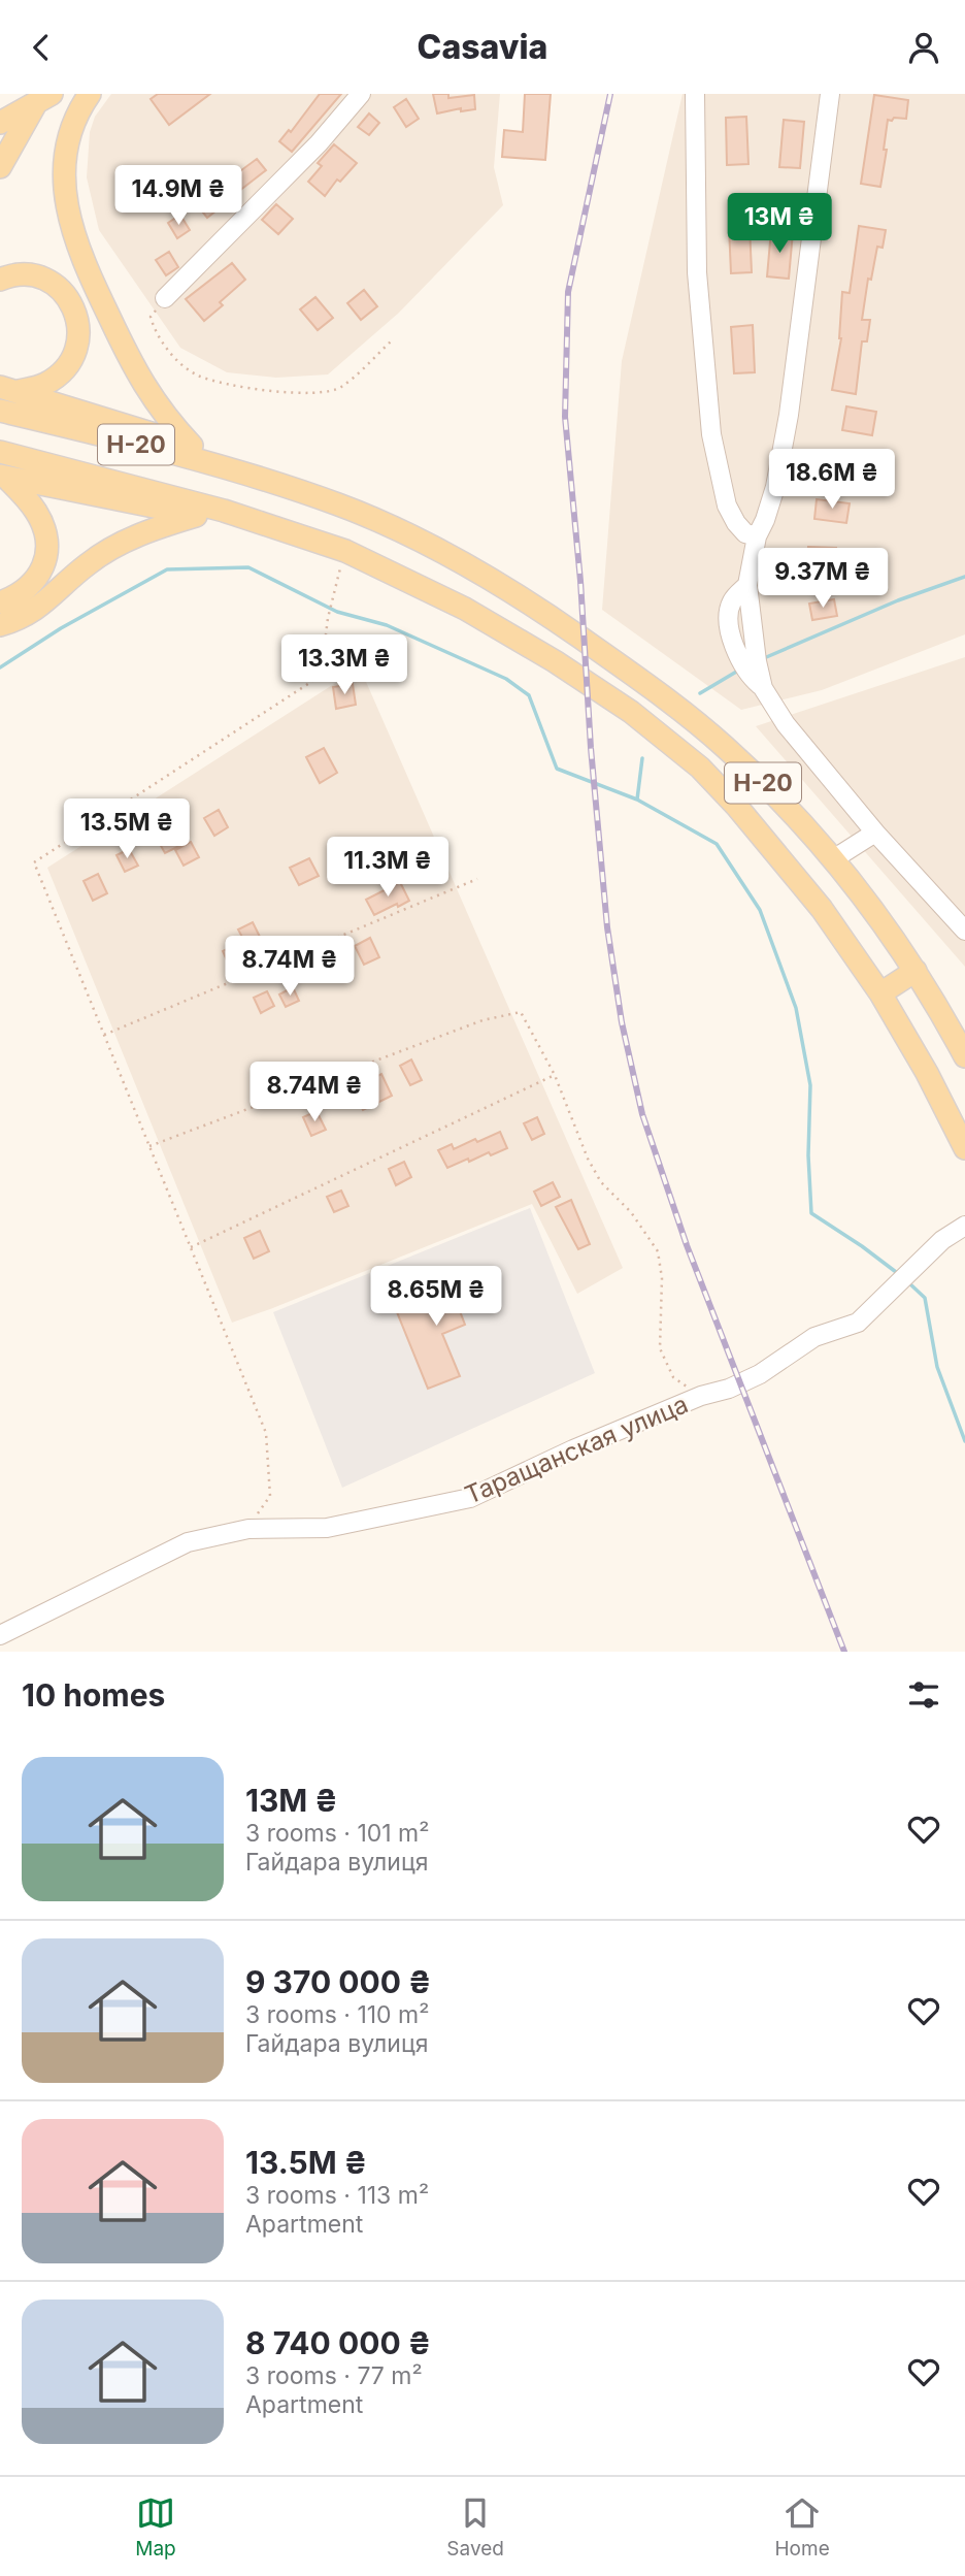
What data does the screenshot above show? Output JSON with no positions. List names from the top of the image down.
{
  "streets": {
    "main road": ["Н-20"],
    "street": ["Таращанская улица"]
  },
  "page": {
    "header": "Casavia",
    "price": [
      "14.9M ₴",
      "13M ₴",
      "18.6M ₴",
      "9.37M ₴",
      "13.3M ₴",
      "13.5M ₴",
      "11.3M ₴",
      "8.74M ₴",
      "8.74M ₴",
      "8.65M ₴"
    ],
    "heading": "10 homes",
    "list": [
      {
        "name": "13M ₴",
        "note": "3 rooms · 101 m² · Гайдара вулиця"
      },
      {
        "name": "9 370 000 ₴",
        "note": "3 rooms · 110 m² · Гайдара вулиця"
      },
      {
        "name": "13.5M ₴",
        "note": "3 rooms · 113 m² · Apartment"
      },
      {
        "name": "8 740 000 ₴",
        "note": "3 rooms · 77 m² · Apartment"
      }
    ],
    "tabs": ["Map", "Saved", "Home"]
  }
}
